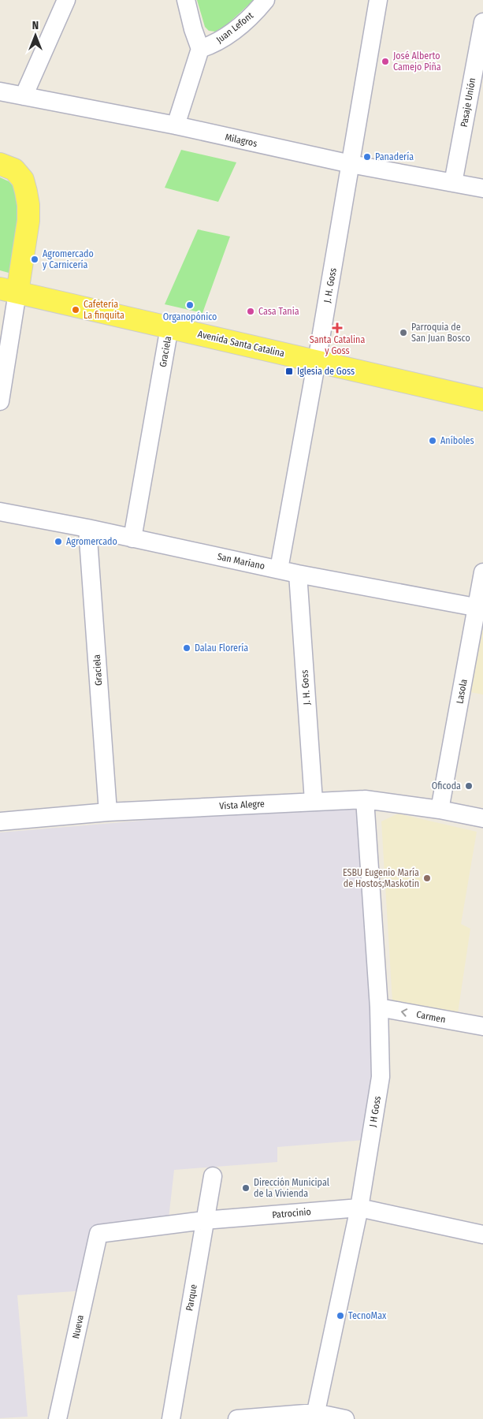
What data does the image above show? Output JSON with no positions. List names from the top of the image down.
{
  "streets": {
    "main road": ["Avenida Santa Catalina"],
    "street": [
      "Juan Lefont",
      "Pasaje Unión",
      "Milagros",
      "J. H. Goss",
      "Graciela",
      "San Mariano",
      "Lasola",
      "Vista Alegre",
      "Carmen",
      "J H Goss",
      "Patrocinio",
      "Parque",
      "Nueva"
    ]
  },
  "crossings": [
    ["Pasaje Unión", "Milagros"],
    ["Milagros", "J. H. Goss"],
    ["J. H. Goss", "Avenida Santa Catalina"],
    ["J. H. Goss", "San Mariano"],
    ["J. H. Goss", "Vista Alegre"],
    ["Avenida Santa Catalina", "Graciela"],
    ["Graciela", "San Mariano"],
    ["Graciela", "Vista Alegre"],
    ["San Mariano", "Lasola"],
    ["Lasola", "Vista Alegre"],
    ["Vista Alegre", "J H Goss"],
    ["Carmen", "J H Goss"],
    ["J H Goss", "Patrocinio"],
    ["Patrocinio", "Parque"],
    ["Patrocinio", "Nueva"]
  ],
  "one_way": ["Carmen"],
  "places": {
    "other": [
      "José Alberto Camejo Piña",
      "Panadería",
      "Agromercado y Carnicería",
      "Organopónico",
      "Cafetería La finquita",
      "Casa Tania",
      "Parroquia de San Juan Bosco",
      "Aníboles",
      "Agromercado",
      "Dalau Florería",
      "Oficoda",
      "ESBU Eugenio María de Hostos;Maskotin",
      "Dirección Municipal de la Vivienda",
      "TecnoMax"
    ],
    "health": ["Santa Catalina y Goss"],
    "transit": ["Iglesia de Goss"]
  },
  "north": "top"
}
